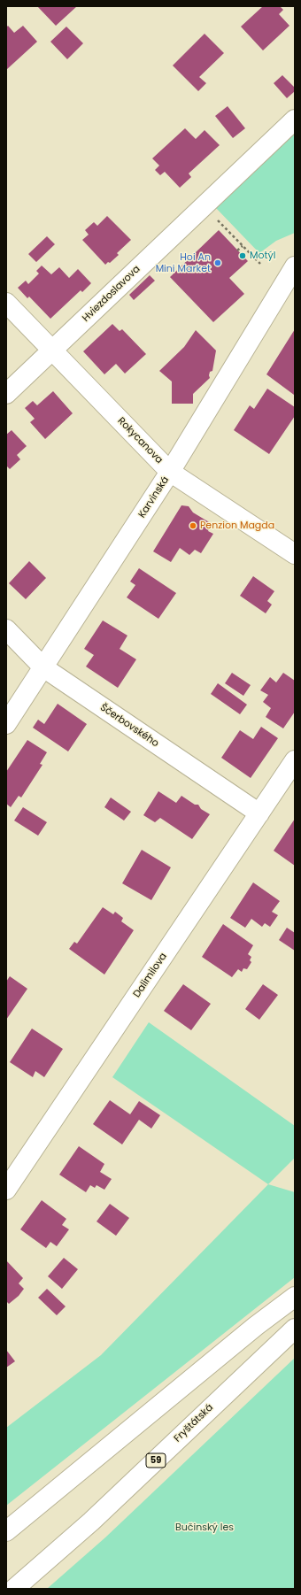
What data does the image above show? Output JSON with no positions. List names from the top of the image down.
{
  "streets": {
    "street": [
      "Hviezdoslavova",
      "Rokycanova",
      "Karvinská",
      "Ščerbovského",
      "Dalimilova",
      "Fryštátská",
      "59"
    ]
  },
  "crossings": [
    ["Hviezdoslavova", "Rokycanova"],
    ["Rokycanova", "Karvinská"],
    ["Karvinská", "Ščerbovského"],
    ["Ščerbovského", "Dalimilova"]
  ],
  "parks": ["Bučinský les"],
  "places": ["Motýl", "Hoi An Mini Market", "Penzion Magda"]
}
